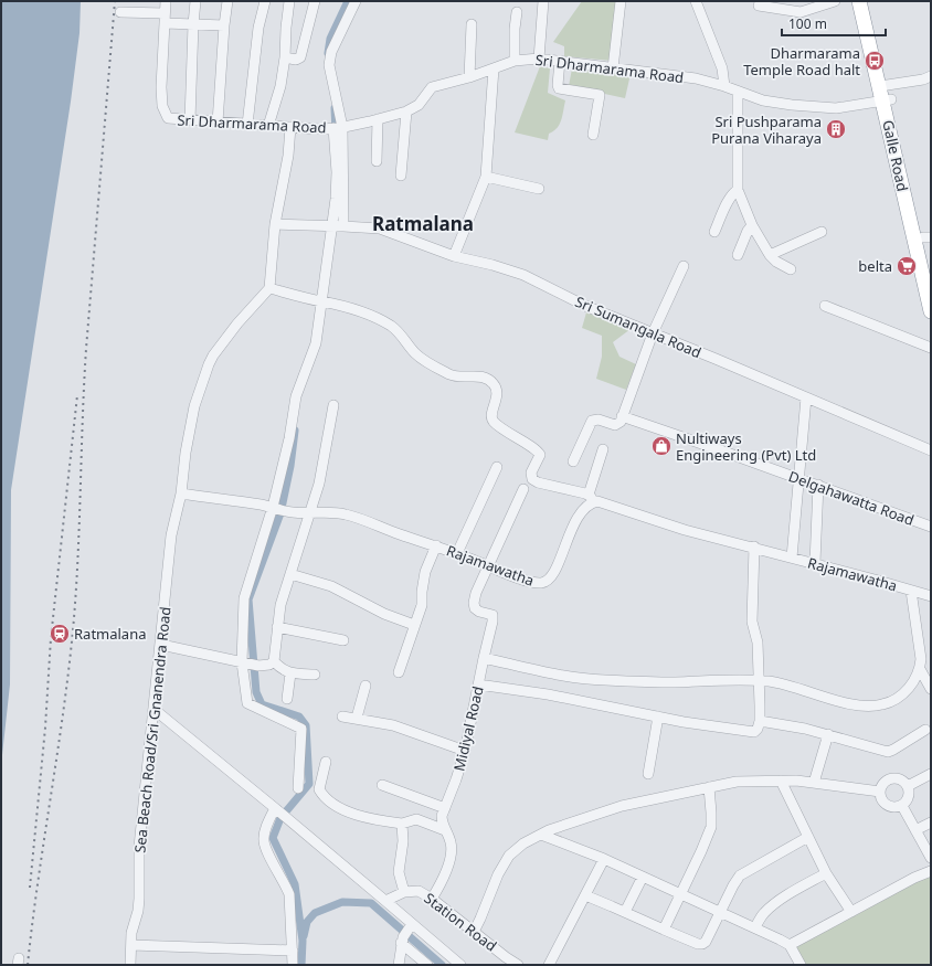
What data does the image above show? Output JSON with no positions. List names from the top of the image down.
{
  "streets": {
    "highway": ["Galle Road"],
    "street": [
      "Sri Dharmarama Road",
      "Sri Sumangala Road",
      "Delgahawatta Road",
      "Rajamawatha",
      "Midiyal Road",
      "Sea Beach Road/Sri Gnanendra Road",
      "Station Road"
    ]
  },
  "crossings": [
    ["Sri Dharmarama Road", "Galle Road"],
    ["Rajamawatha", "Midiyal Road"],
    ["Rajamawatha", "Sea Beach Road/Sri Gnanendra Road"],
    ["Midiyal Road", "Station Road"]
  ],
  "districts": ["Ratmalana"],
  "places": {
    "bus stop": ["Dharmarama Temple Road halt"],
    "building": ["Sri Pushparama Purana Viharaya"],
    "supermarket": ["belta"],
    "shop": ["Nultiways Engineering (Pvt) Ltd"],
    "station": ["Ratmalana"]
  },
  "scale_bar": "100 m"
}
